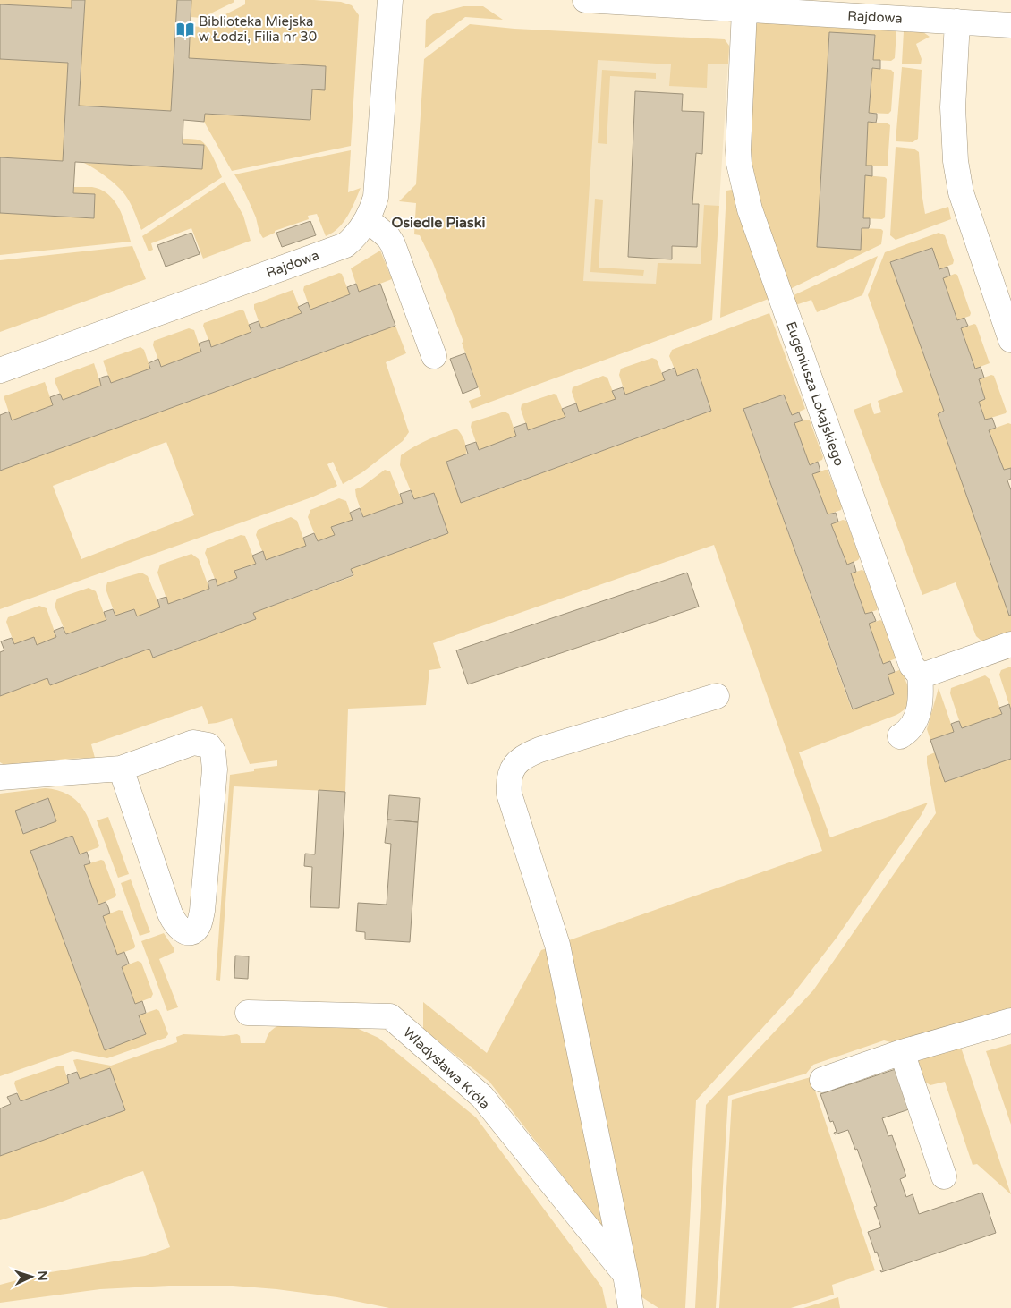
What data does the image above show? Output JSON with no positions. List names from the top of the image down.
{
  "streets": {
    "street": ["Rajdowa", "Eugeniusza Lokajskiego", "Władysława Króla"]
  },
  "crossings": [
    ["Rajdowa", "Eugeniusza Lokajskiego"]
  ],
  "districts": ["Osiedle Piaski"],
  "places": {
    "library": ["Biblioteka Miejska w Łodzi, Filia nr 30"]
  },
  "north": "right"
}
